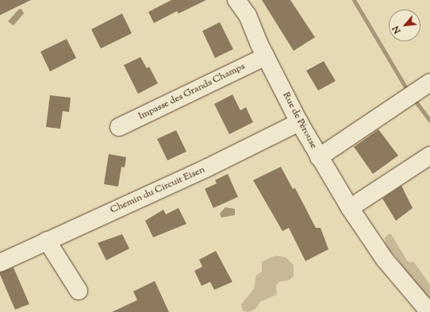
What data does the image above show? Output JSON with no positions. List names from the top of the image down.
{
  "streets": {
    "street": ["Impasse des Grands Champs", "Rue de Pérouse", "Chemin du Circuit Eisen"]
  },
  "crossings": [
    ["Impasse des Grands Champs", "Rue de Pérouse"],
    ["Rue de Pérouse", "Chemin du Circuit Eisen"]
  ],
  "north": "bottom left"
}
